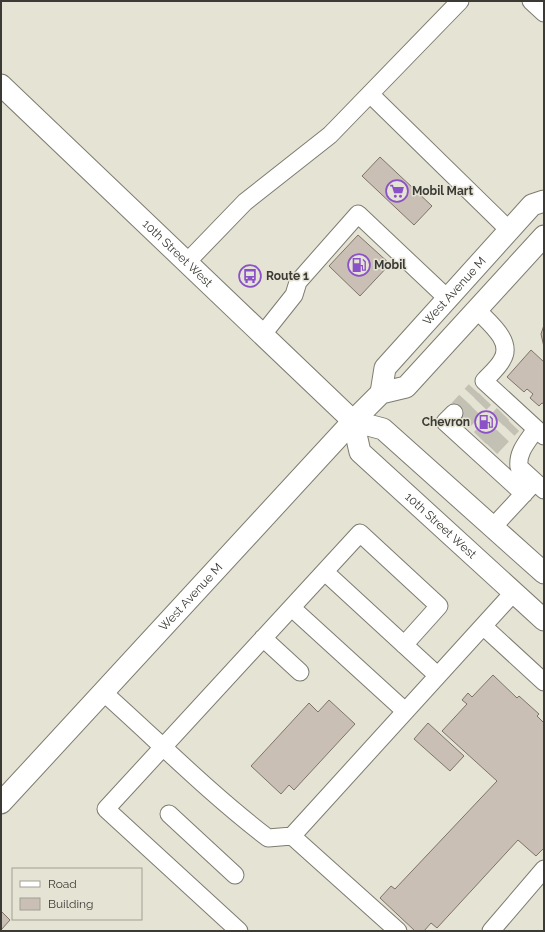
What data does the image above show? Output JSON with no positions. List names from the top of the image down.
{
  "streets": {
    "main road": ["10th Street West", "West Avenue M"]
  },
  "crossings": [
    ["10th Street West", "West Avenue M"]
  ],
  "places": {
    "supermarket": ["Mobil Mart"],
    "fuel station": ["Mobil", "Chevron"],
    "bus stop": ["Route 1"]
  },
  "legend": ["Road", "Building"]
}
